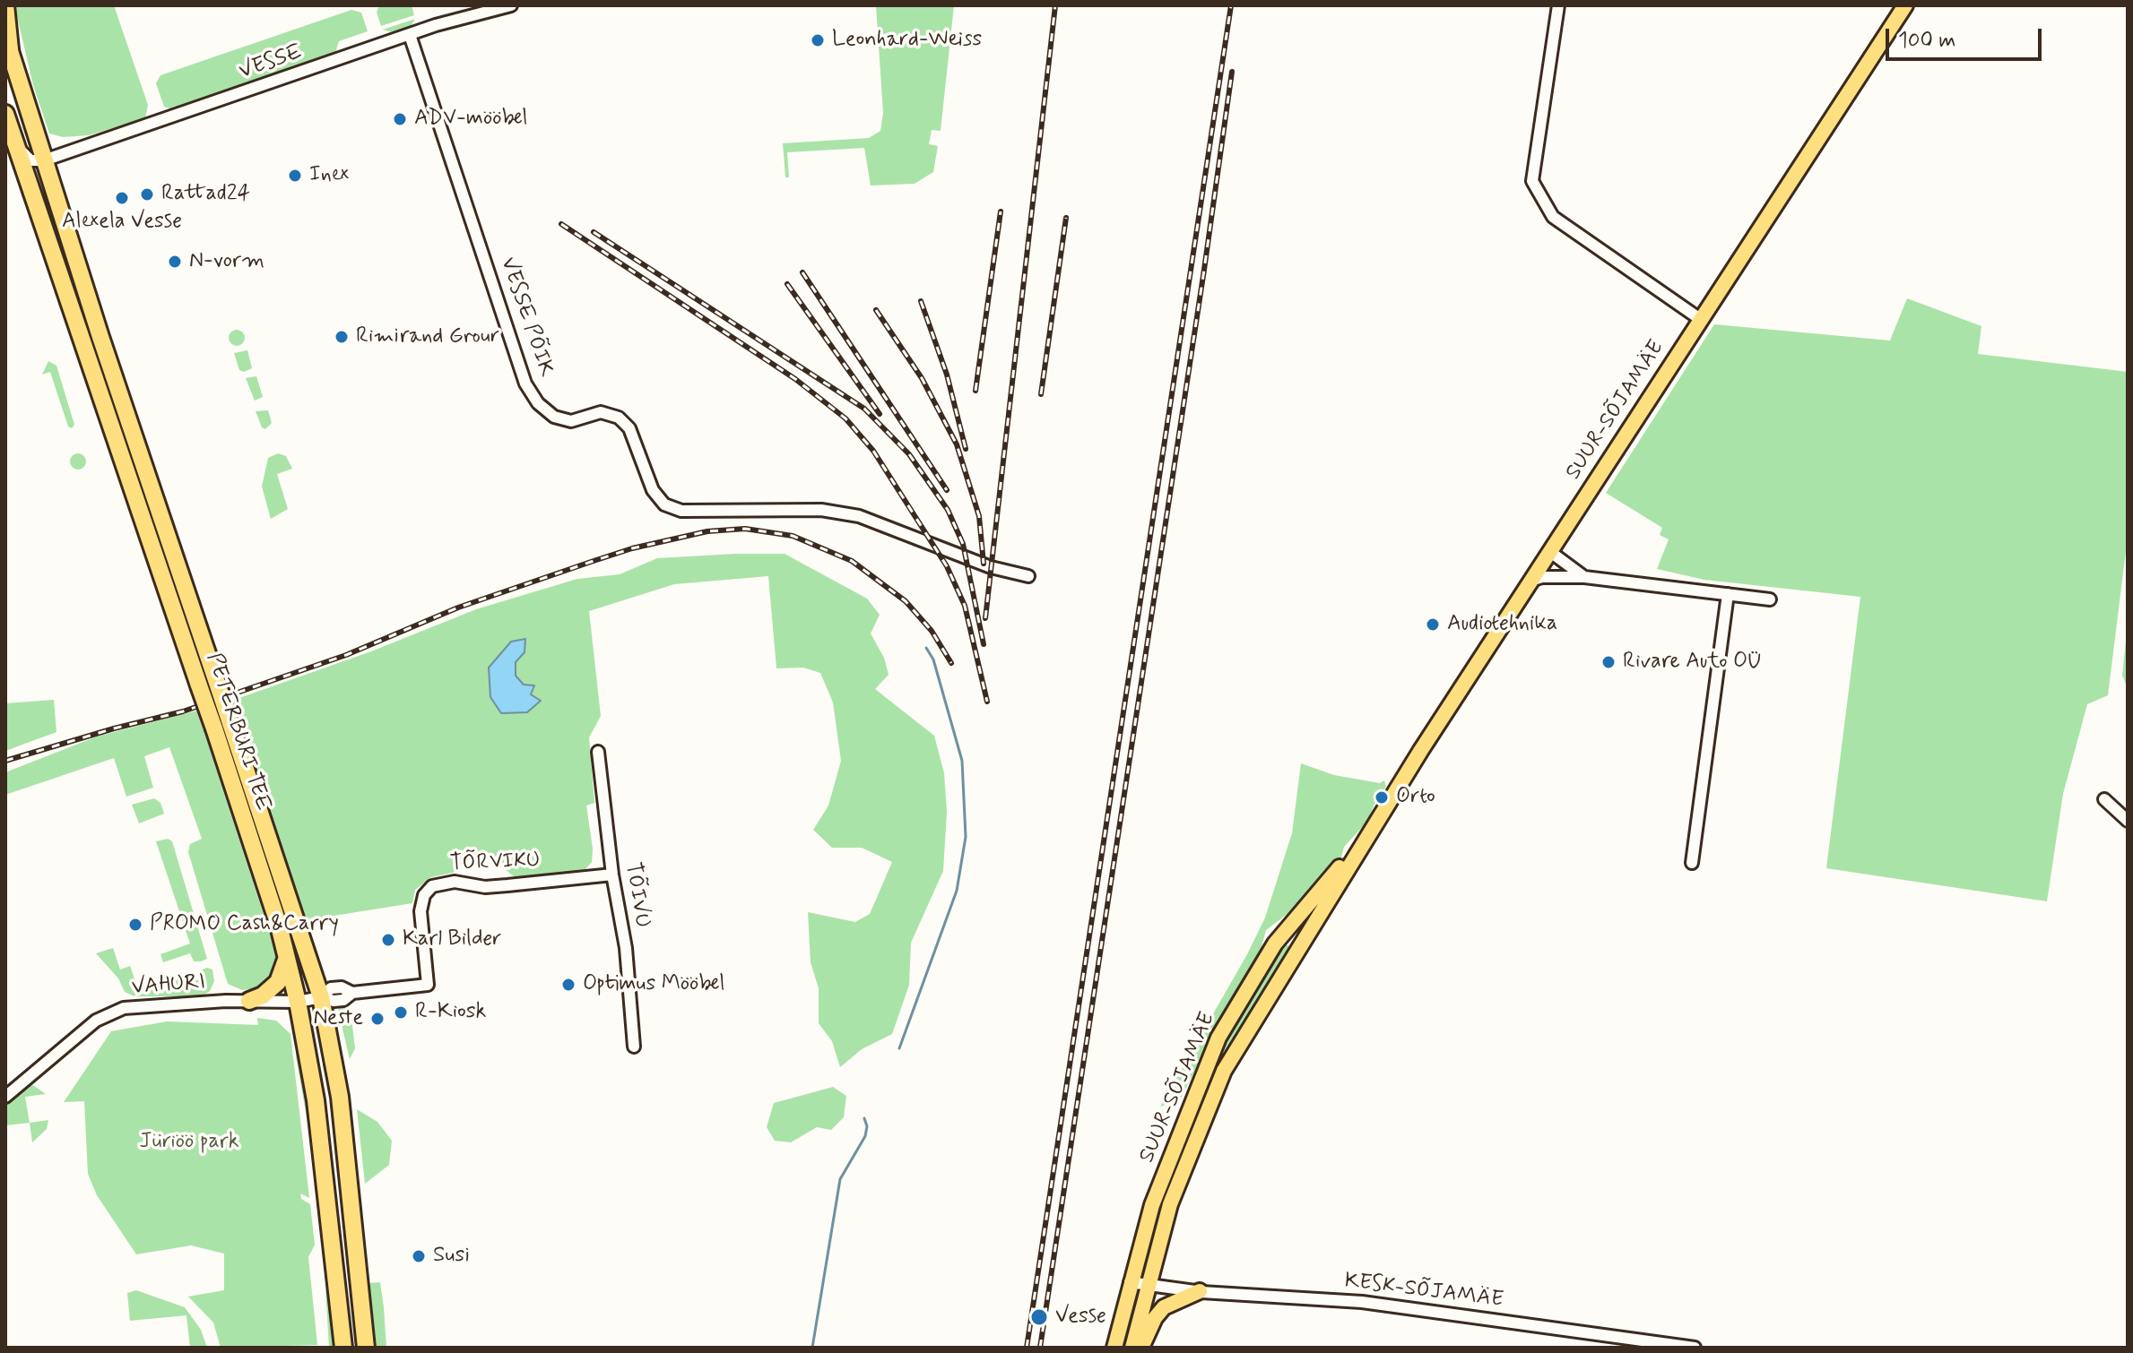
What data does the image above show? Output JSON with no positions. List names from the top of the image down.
{
  "streets": {
    "highway": ["PETERBURI TEE"],
    "main road": ["SUUR-SÕJAMÄE"],
    "street": [
      "VESSE",
      "VESSE PÕIK",
      "TÕRVIKU",
      "TÕIVU",
      "VAHURI",
      "KESK-SÕJAMÄE"
    ]
  },
  "crossings": [
    ["VESSE", "VESSE PÕIK"],
    ["VESSE", "PETERBURI TEE"],
    ["SUUR-SÕJAMÄE", "KESK-SÕJAMÄE"],
    ["PETERBURI TEE", "VAHURI"],
    ["TÕRVIKU", "TÕIVU"],
    ["TÕRVIKU", "VAHURI"]
  ],
  "parks": ["Jüriöö park"],
  "places": [
    "Leonhard-Weiss",
    "ADV-mööbel",
    "Inex",
    "Rattad24",
    "Alexela Vesse",
    "N-vorm",
    "Rimirand Grour",
    "Audiotehnika",
    "Rivare Auto OÜ",
    "Orto",
    "PROMO Cash&Carry",
    "Karl Bilder",
    "Optimus Mööbel",
    "R-Kiosk",
    "Neste",
    "Susi",
    "Vesse"
  ],
  "scale_bar": "100 m"
}
